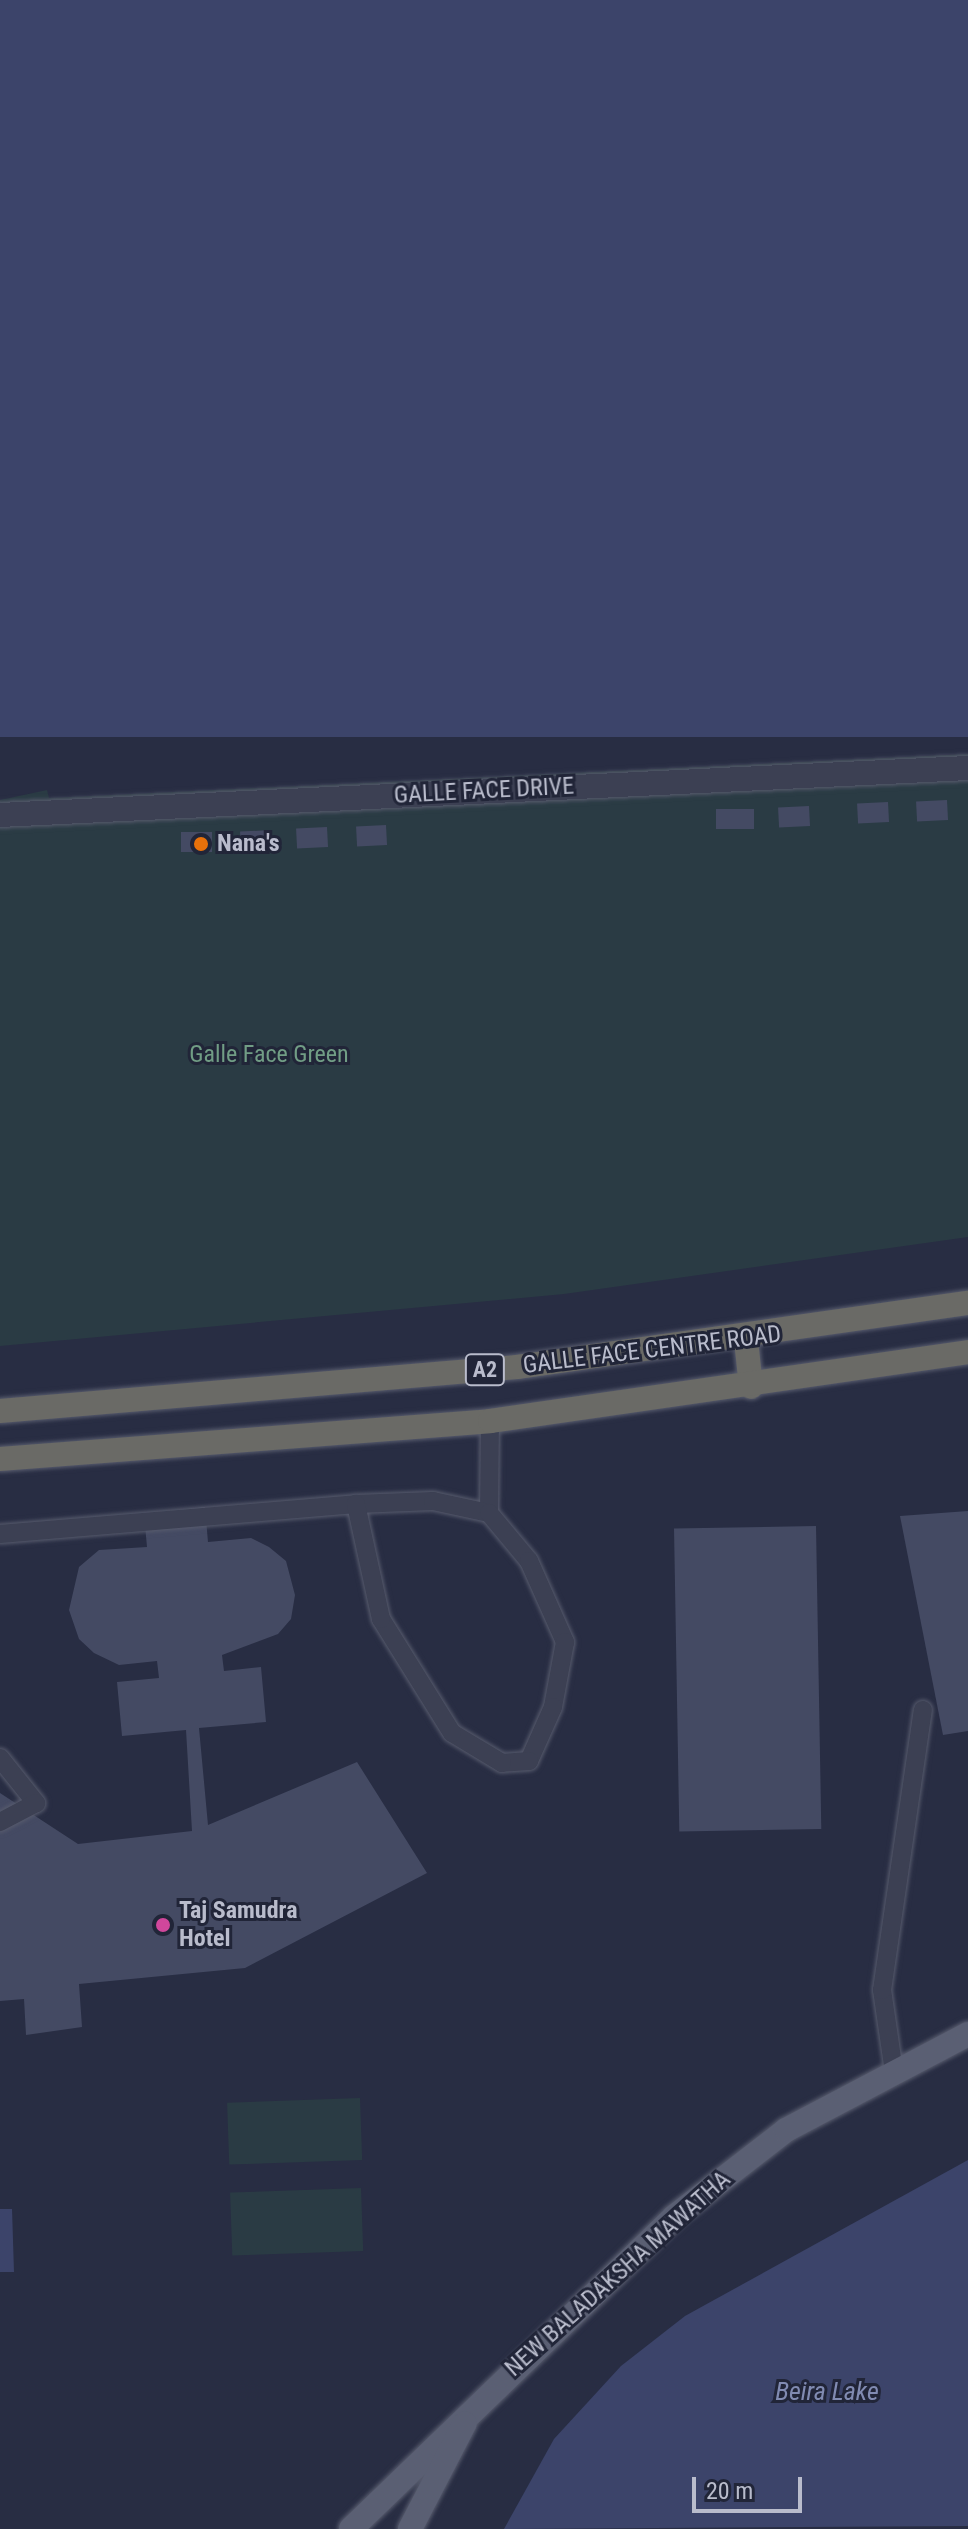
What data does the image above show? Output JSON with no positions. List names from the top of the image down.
{
  "streets": {
    "highway": ["GALLE FACE CENTRE ROAD", "A2"],
    "main road": ["NEW BALADAKSHA MAWATHA"],
    "street": ["GALLE FACE DRIVE"]
  },
  "water": ["Beira Lake"],
  "parks": ["Galle Face Green"],
  "places": ["Nana's", "Taj Samudra Hotel"],
  "scale_bar": "20 m"
}
